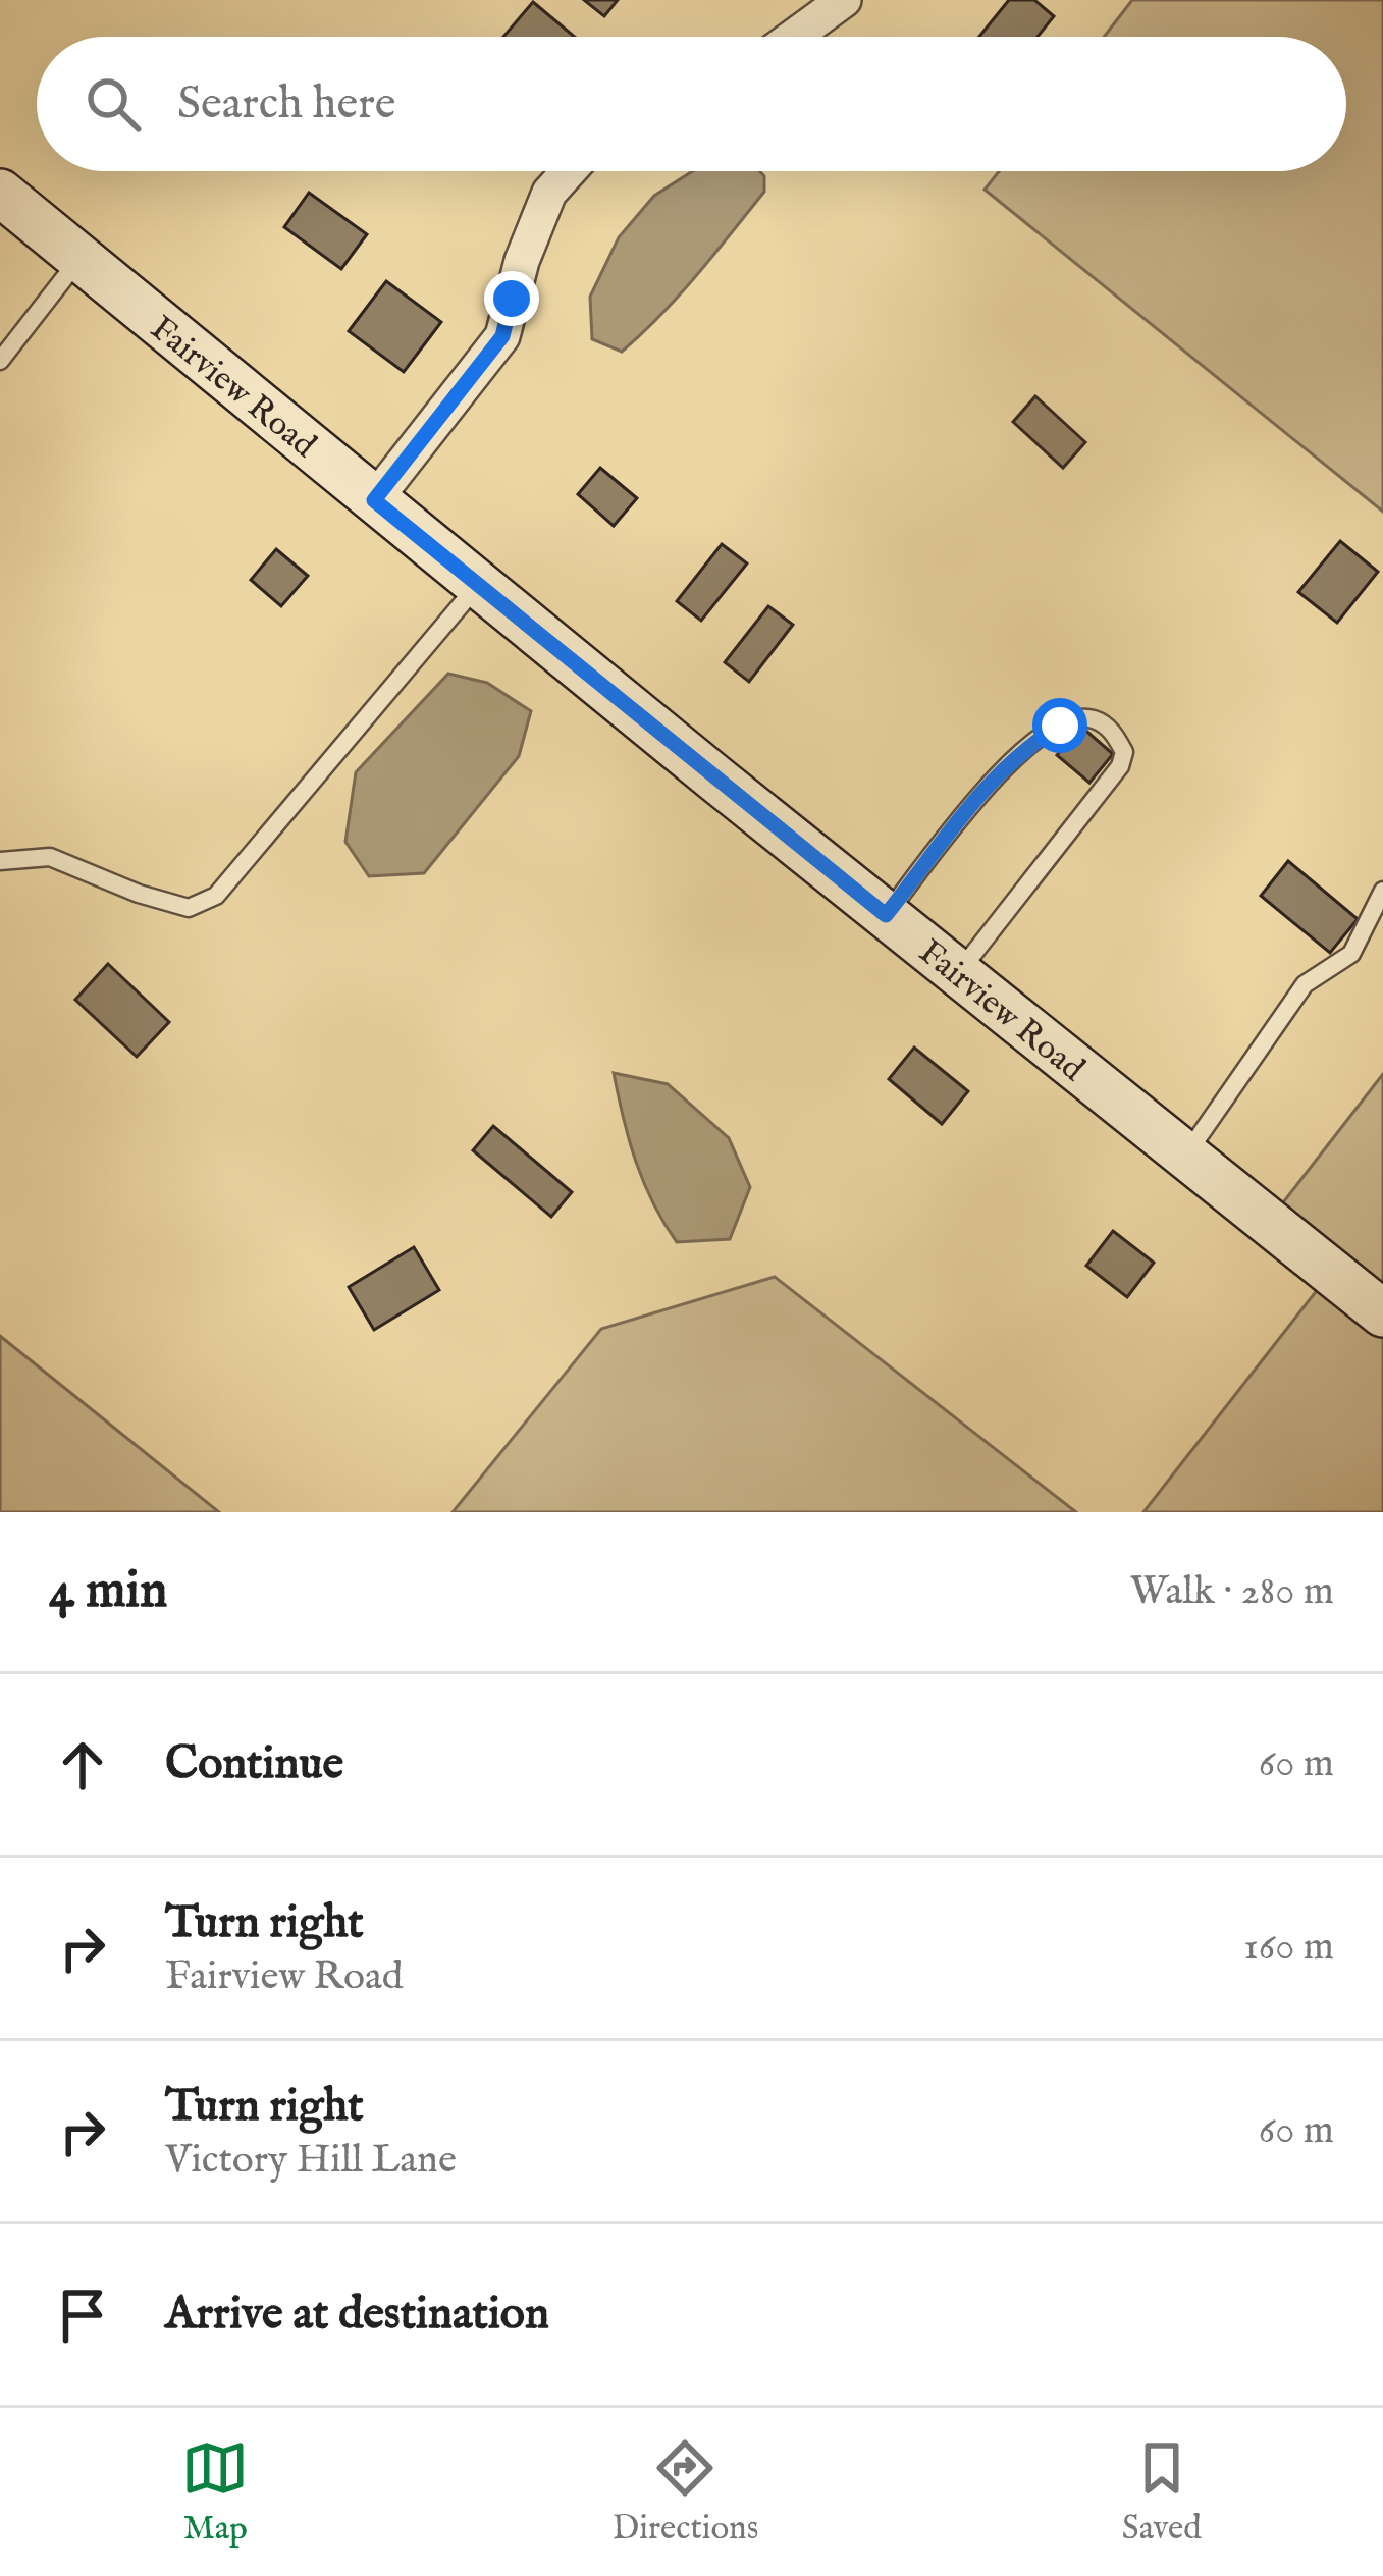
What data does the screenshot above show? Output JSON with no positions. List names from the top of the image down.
{
  "streets": {
    "street": ["Fairview Road"]
  },
  "page": {
    "search": "Search here",
    "heading": ["4 min", "Walk · 280 m"],
    "list": [
      ["Continue", "60 m"],
      ["Turn right", "Fairview Road", "160 m"],
      ["Turn right", "Victory Hill Lane", "60 m"],
      "Arrive at destination"
    ],
    "nav": ["Map", "Directions", "Saved"]
  }
}
